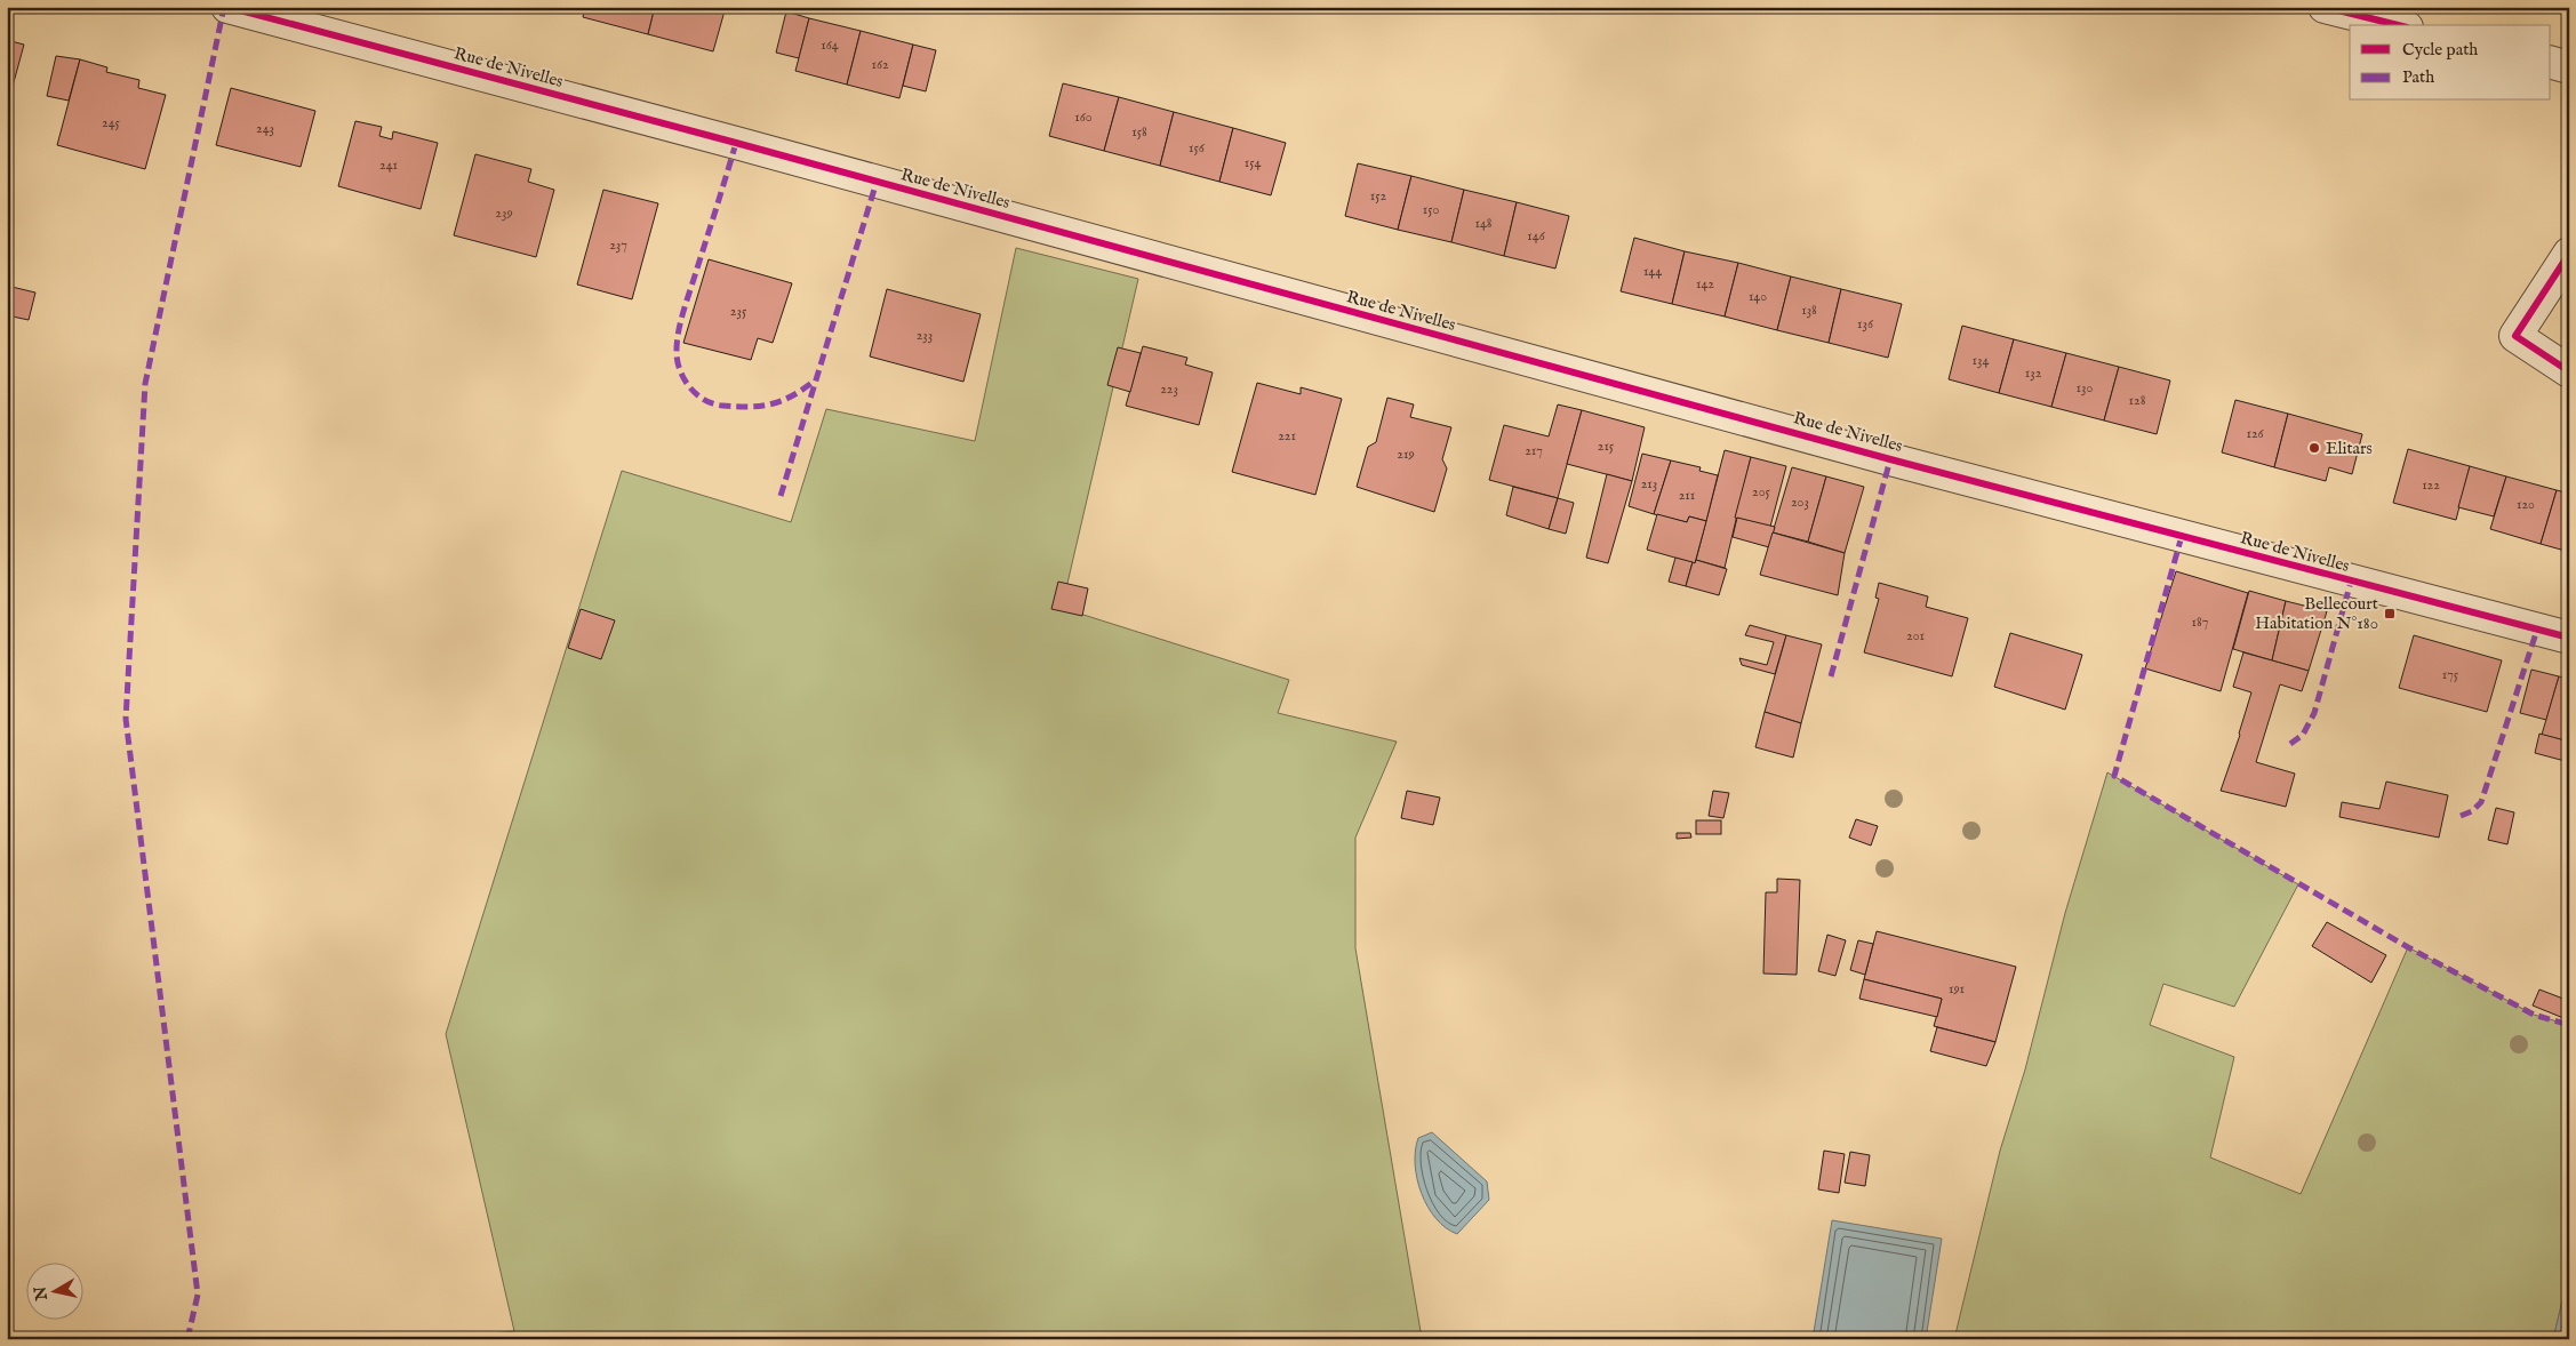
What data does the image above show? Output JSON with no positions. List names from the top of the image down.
{
  "streets": {
    "street": ["Rue de Nivelles"]
  },
  "places": {
    "other": ["Elitars"],
    "transit": ["Bellecourt Habitation N°180"]
  },
  "house_numbers": [
    "164",
    "162",
    "160",
    "245",
    "243",
    "158",
    "156",
    "154",
    "241",
    "152",
    "150",
    "239",
    "148",
    "146",
    "237",
    "144",
    "142",
    "140",
    "138",
    "235",
    "136",
    "233",
    "134",
    "132",
    "130",
    "223",
    "128",
    "126",
    "221",
    "215",
    "217",
    "219",
    "213",
    "122",
    "205",
    "211",
    "203",
    "120",
    "187",
    "201",
    "175",
    "191"
  ],
  "legend": ["Cycle path", "Path"],
  "north": "left"
}
